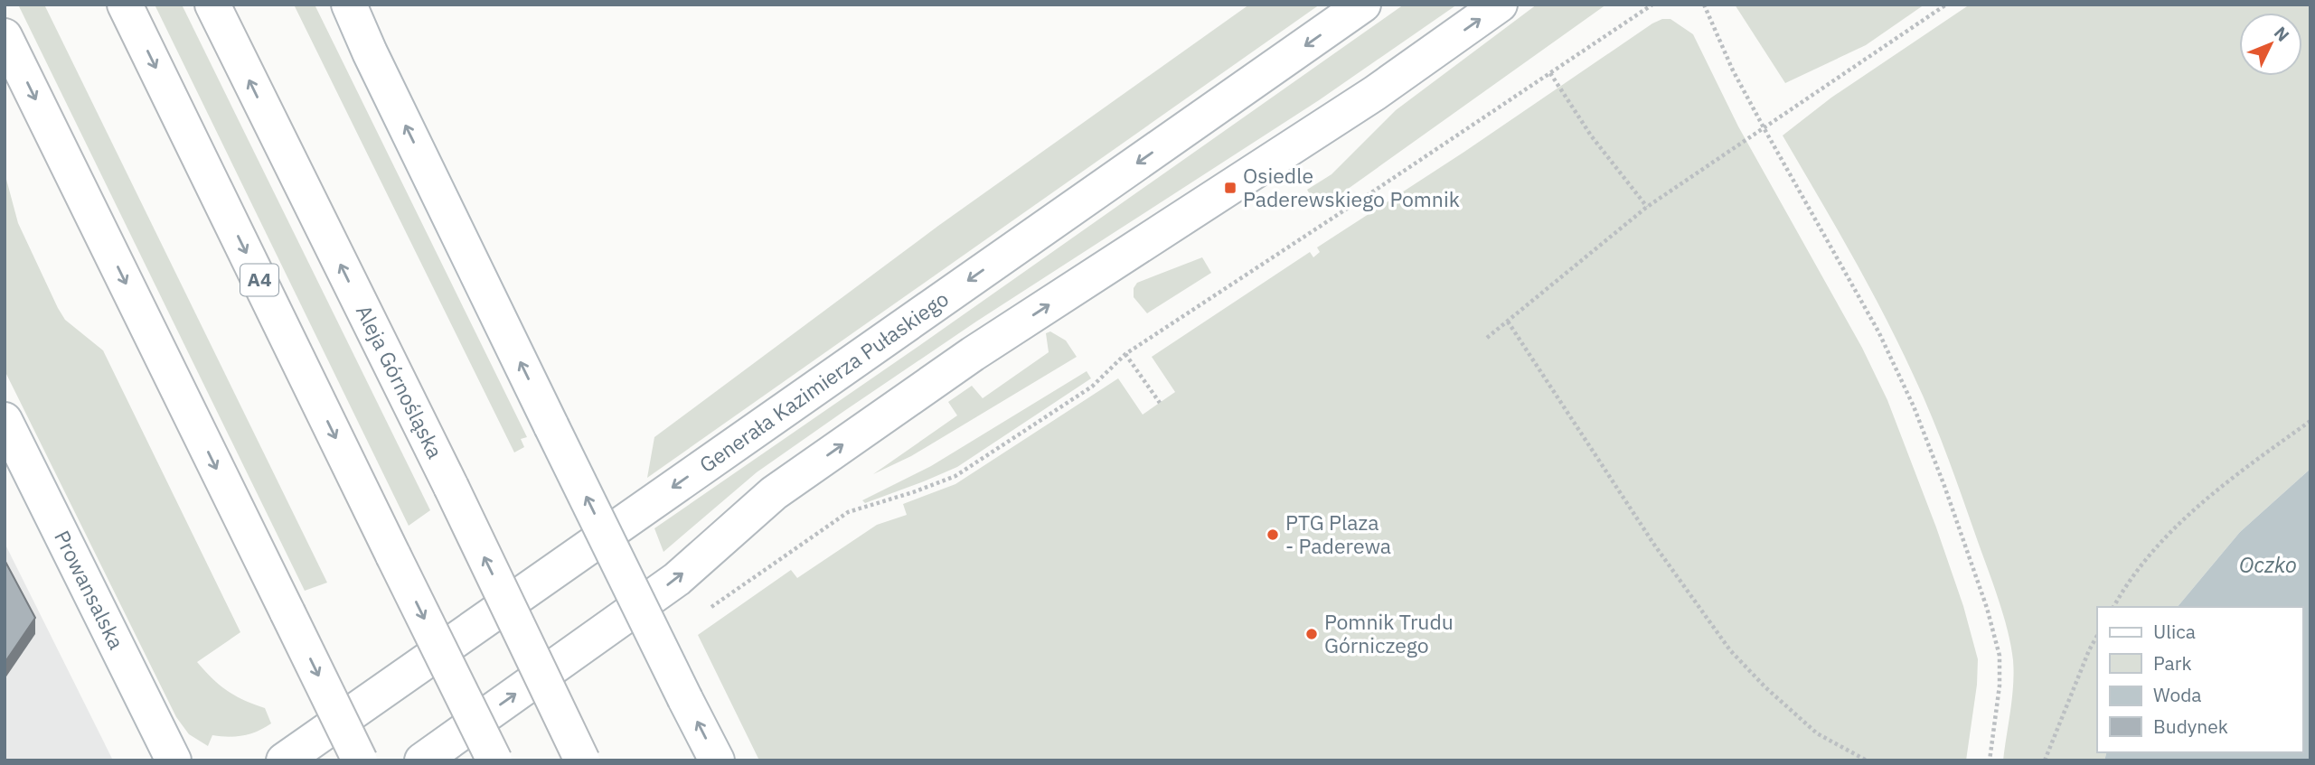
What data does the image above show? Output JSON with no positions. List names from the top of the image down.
{
  "streets": {
    "main road": [
      "A4",
      "Aleja Górnośląska",
      "Generała Kazimierza Pułaskiego",
      "Prowansalska"
    ]
  },
  "water": ["Oczko"],
  "places": {
    "transit": ["Osiedle Paderewskiego Pomnik"],
    "other": ["PTG Plaza - Paderewa", "Pomnik Trudu Górniczego"]
  },
  "legend": [
    "Ulica",
    "Park",
    "Woda",
    "Budynek"
  ],
  "north": "top right"
}
